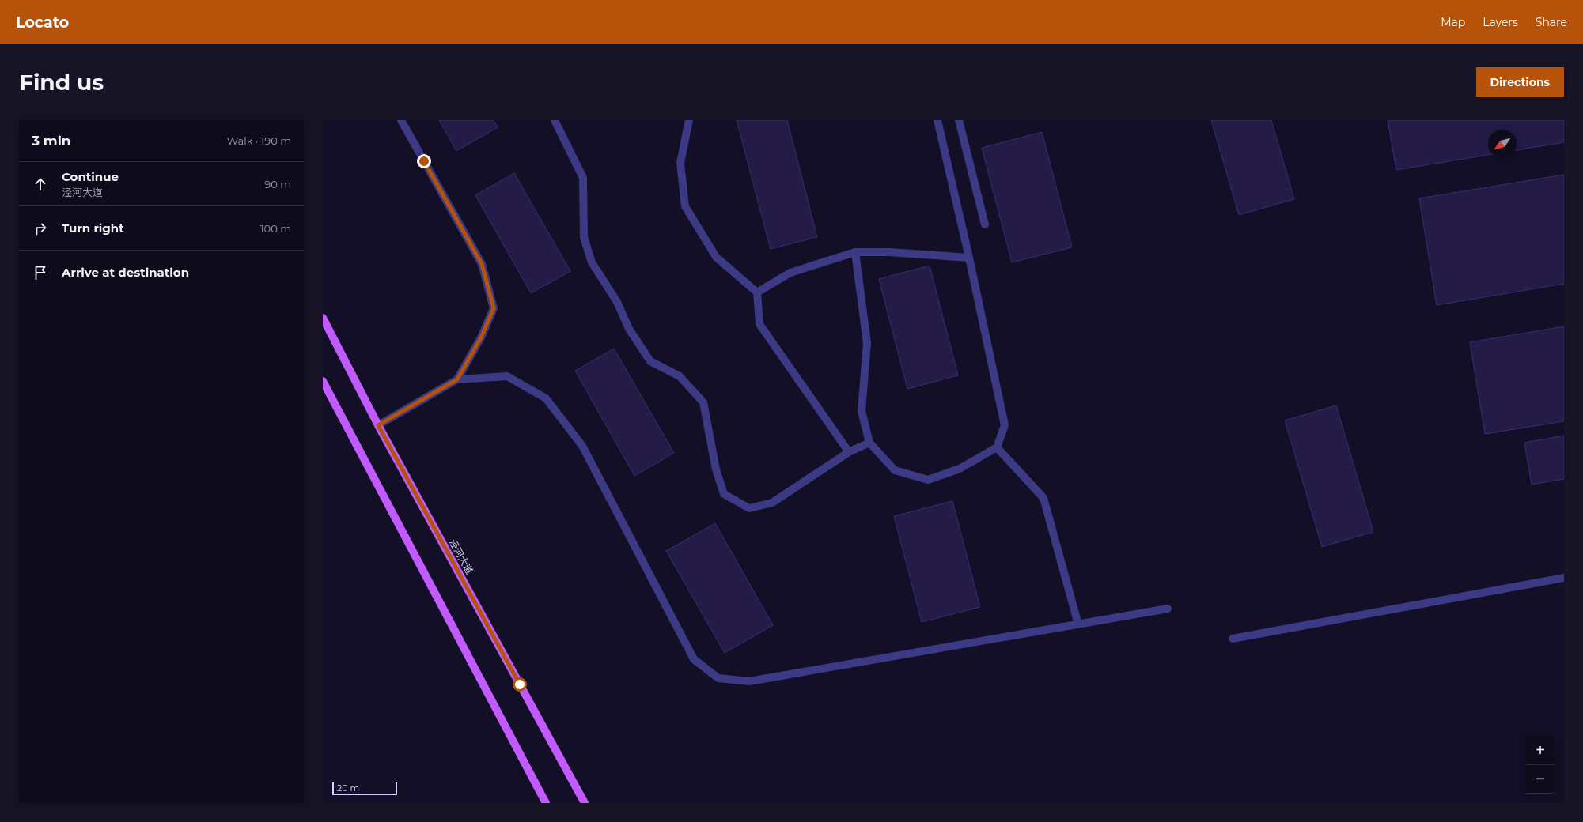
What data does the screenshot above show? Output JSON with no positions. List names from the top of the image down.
{
  "streets": {
    "main road": ["泾河大道"]
  },
  "scale_bar": "20 m",
  "north": "bottom left",
  "page": {
    "header": "Locato",
    "nav": ["Map", "Layers", "Share"],
    "buttons": "Directions",
    "title": "Find us",
    "heading": ["3 min", "Walk · 190 m"],
    "list": [
      ["Continue", "泾河大道", "90 m"],
      ["Turn right", "100 m"],
      "Arrive at destination"
    ],
    "map_buttons": ["+", "−"],
    "scale": "20 m"
  }
}
